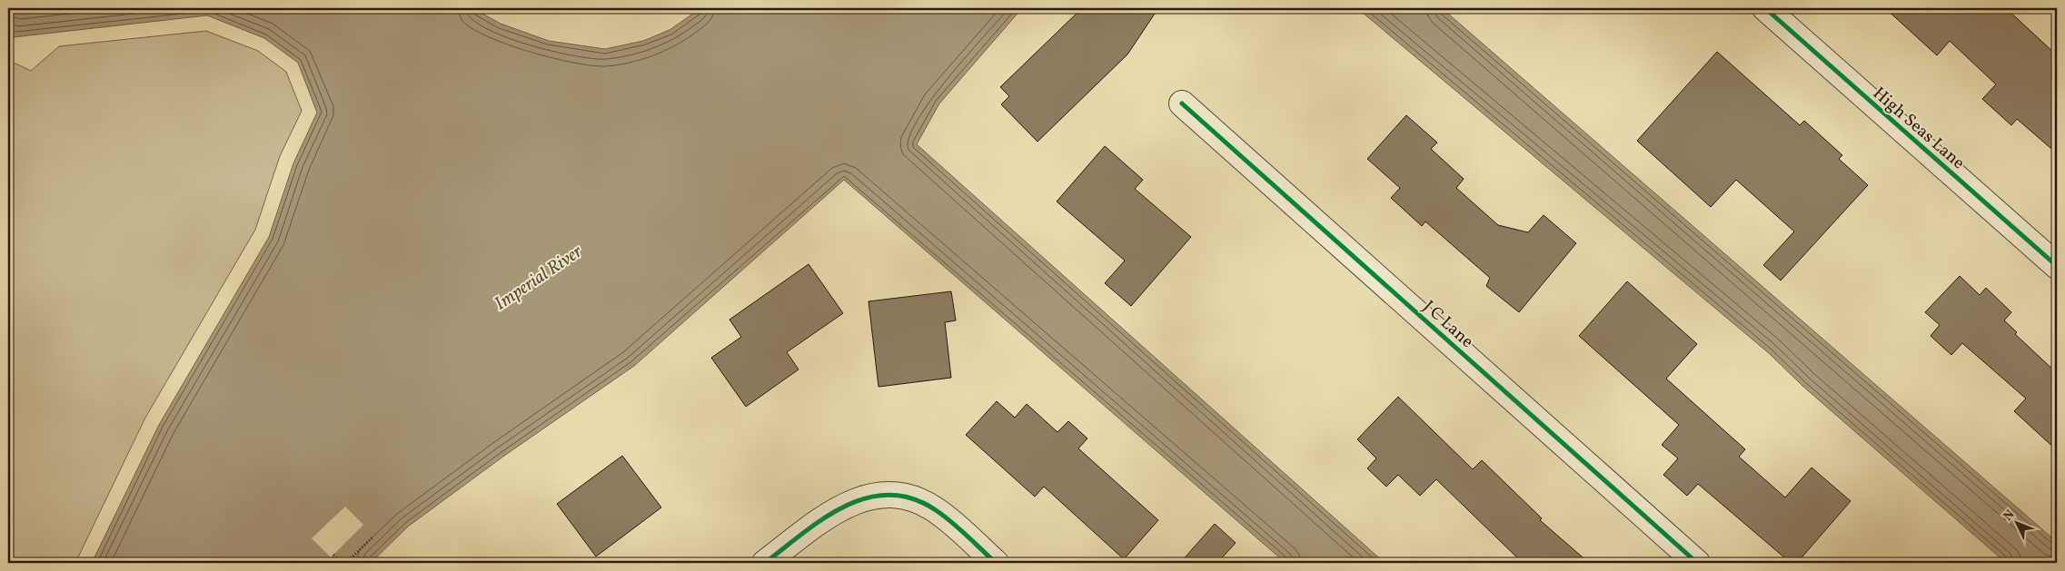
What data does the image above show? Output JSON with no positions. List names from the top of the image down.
{
  "streets": {
    "street": ["High Seas Lane", "J C Lane"]
  },
  "water": ["Imperial River"],
  "north": "top left"
}
